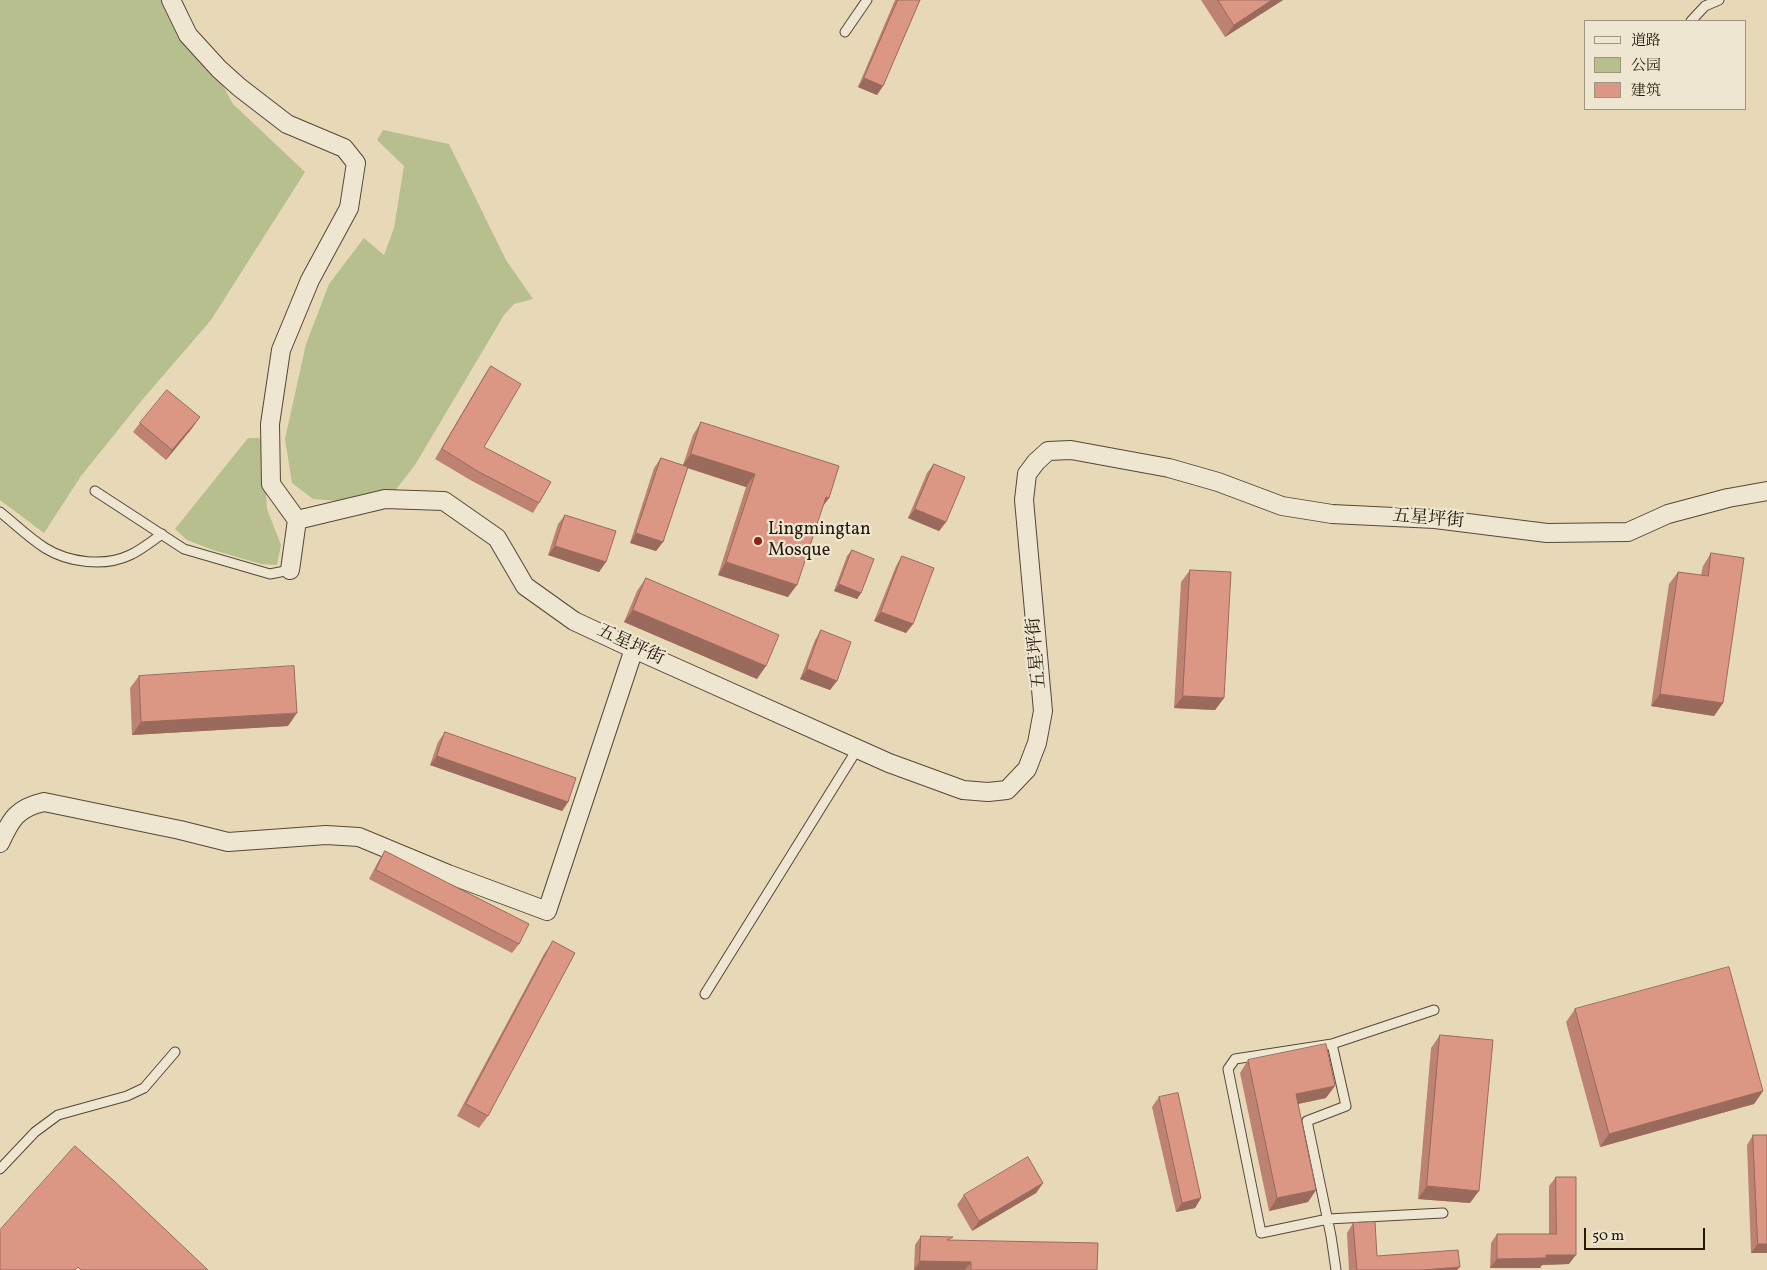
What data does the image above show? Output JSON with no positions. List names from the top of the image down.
{
  "streets": {
    "street": ["五星坪街"]
  },
  "places": ["Lingmingtan Mosque"],
  "legend": ["道路", "公园", "建筑"],
  "scale_bar": "50 m"
}
